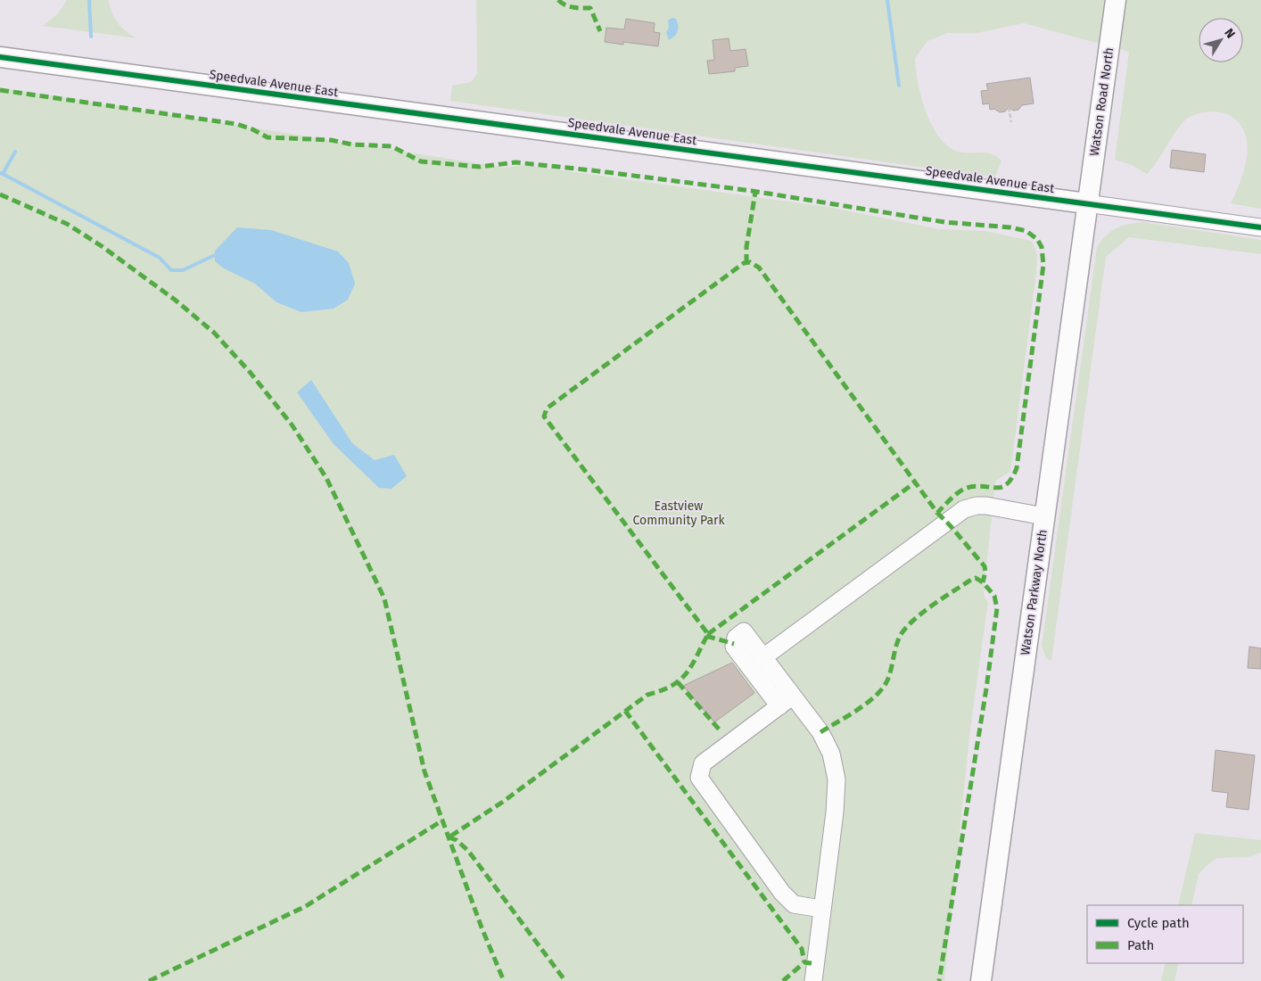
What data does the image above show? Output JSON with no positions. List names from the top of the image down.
{
  "streets": {
    "main road": ["Speedvale Avenue East", "Watson Road North", "Watson Parkway North"]
  },
  "crossings": [
    ["Speedvale Avenue East", "Watson Road North"],
    ["Speedvale Avenue East", "Watson Parkway North"],
    ["Watson Road North", "Watson Parkway North"]
  ],
  "parks": ["Eastview Community Park"],
  "legend": ["Cycle path", "Path"],
  "north": "top right"
}
